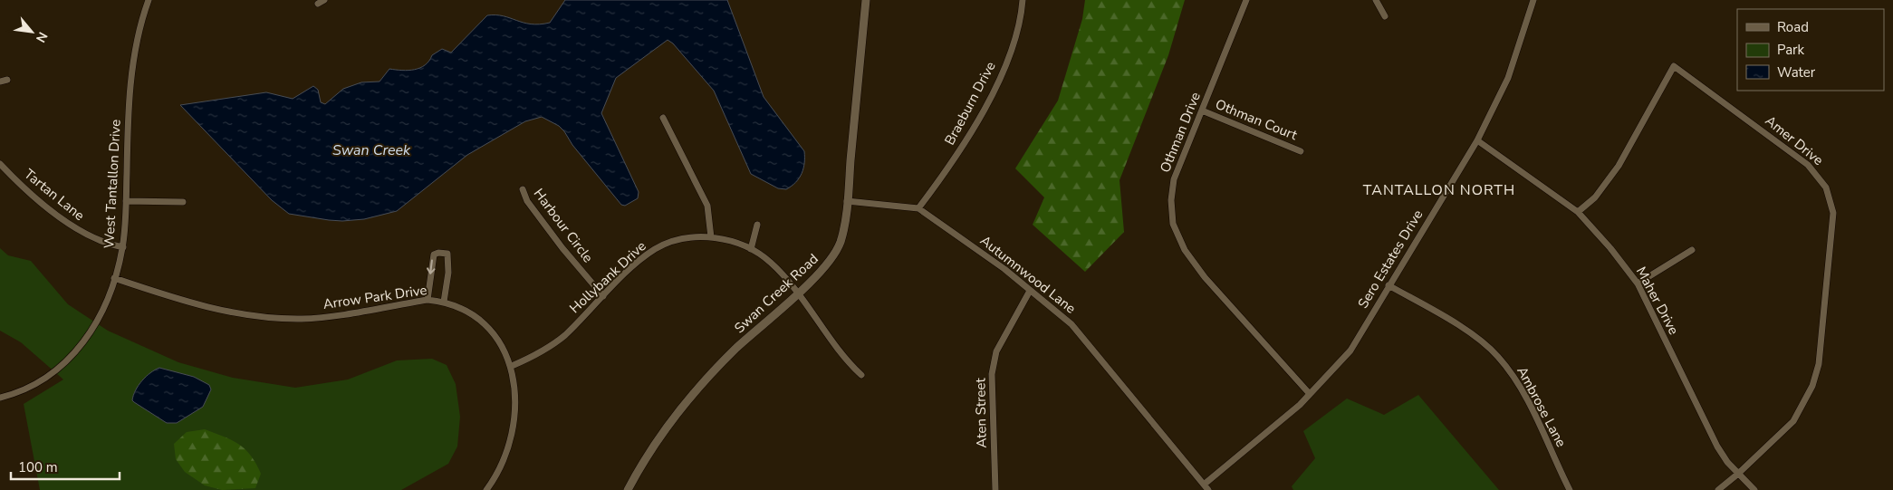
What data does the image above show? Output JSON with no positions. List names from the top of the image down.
{
  "streets": {
    "street": [
      "Braeburn Drive",
      "Othman Court",
      "Othman Drive",
      "Amer Drive",
      "West Tantallon Drive",
      "Tartan Lane",
      "Harbour Circle",
      "Sero Estates Drive",
      "Autumnwood Lane",
      "Hollybank Drive",
      "Swan Creek Road",
      "Arrow Park Drive",
      "Maher Drive",
      "Ambrose Lane",
      "Aten Street"
    ]
  },
  "crossings": [
    ["Braeburn Drive", "Autumnwood Lane"],
    ["Othman Court", "Othman Drive"],
    ["Othman Drive", "Sero Estates Drive"],
    ["Amer Drive", "Maher Drive"],
    ["West Tantallon Drive", "Tartan Lane"],
    ["West Tantallon Drive", "Arrow Park Drive"],
    ["Harbour Circle", "Hollybank Drive"],
    ["Sero Estates Drive", "Autumnwood Lane"],
    ["Sero Estates Drive", "Maher Drive"],
    ["Sero Estates Drive", "Ambrose Lane"],
    ["Autumnwood Lane", "Swan Creek Road"],
    ["Autumnwood Lane", "Aten Street"],
    ["Hollybank Drive", "Swan Creek Road"],
    ["Hollybank Drive", "Arrow Park Drive"]
  ],
  "districts": ["TANTALLON NORTH"],
  "water": ["Swan Creek"],
  "legend": ["Road", "Park", "Water"],
  "scale_bar": "100 m",
  "north": "bottom right"
}
